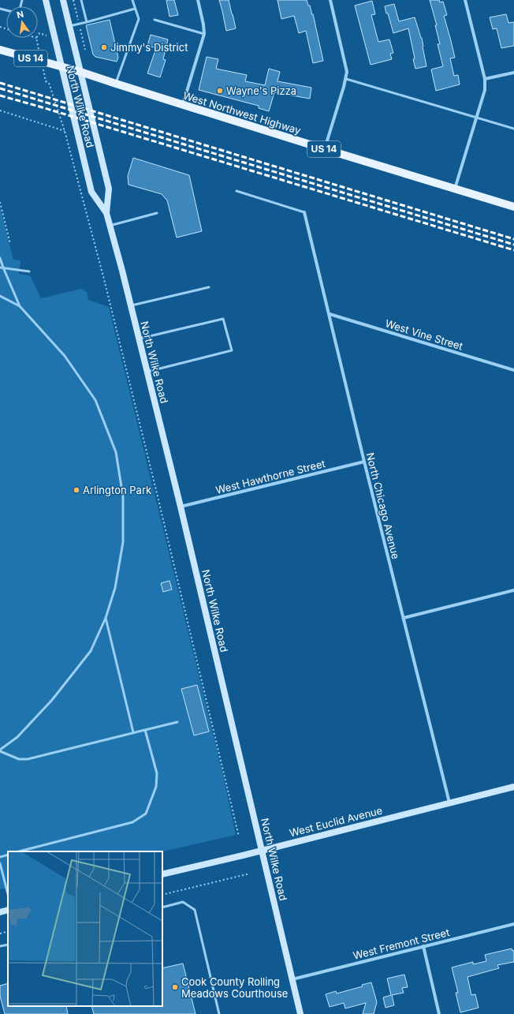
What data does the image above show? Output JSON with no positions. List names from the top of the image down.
{
  "streets": {
    "main road": [
      "US 14",
      "North Wilke Road",
      "West Northwest Highway",
      "West Euclid Avenue"
    ],
    "street": [
      "West Vine Street",
      "West Hawthorne Street",
      "North Chicago Avenue",
      "West Fremont Street"
    ]
  },
  "crossings": [
    ["North Wilke Road", "West Northwest Highway"],
    ["North Wilke Road", "West Hawthorne Street"],
    ["North Wilke Road", "West Euclid Avenue"],
    ["North Wilke Road", "West Fremont Street"],
    ["West Vine Street", "North Chicago Avenue"],
    ["West Hawthorne Street", "North Chicago Avenue"],
    ["North Chicago Avenue", "West Euclid Avenue"]
  ],
  "places": [
    "Jimmy's District",
    "Wayne's Pizza",
    "Arlington Park",
    "Cook County Rolling Meadows Courthouse"
  ],
  "north": "top"
}
